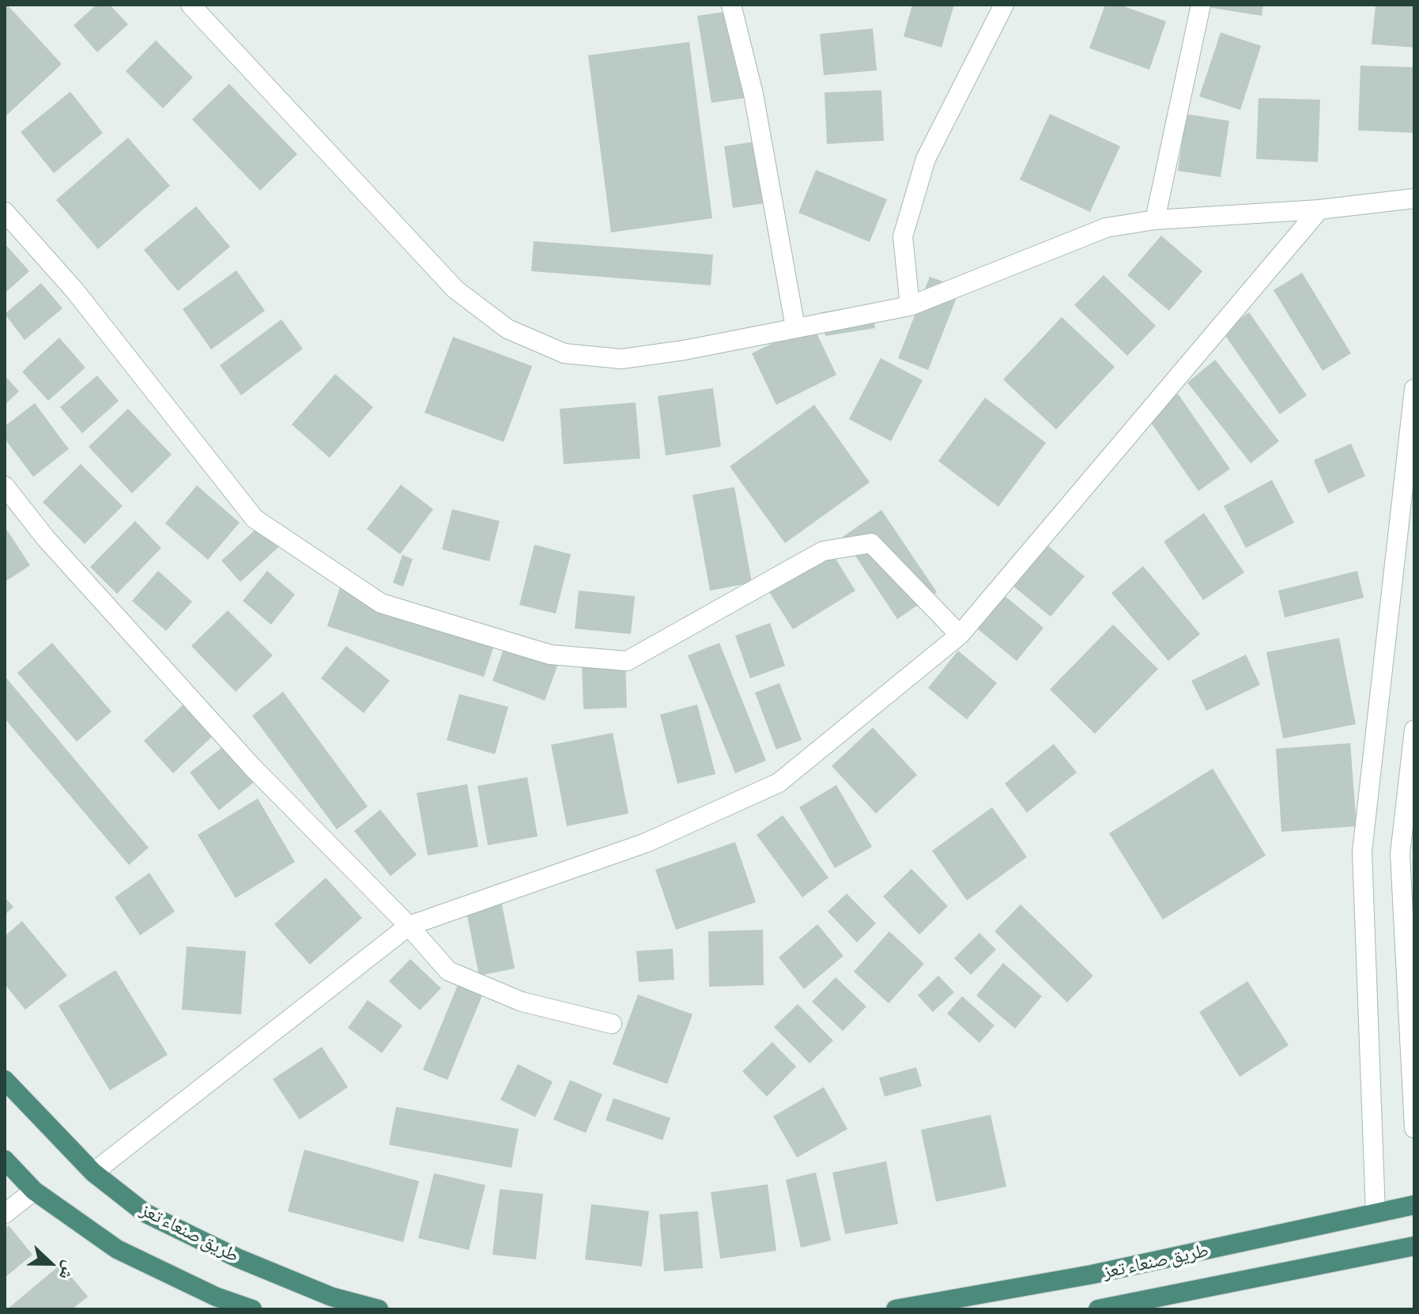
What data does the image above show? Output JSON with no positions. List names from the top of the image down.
{
  "streets": {
    "highway": ["طريق صنعاء تعز"]
  },
  "north": "right"
}
